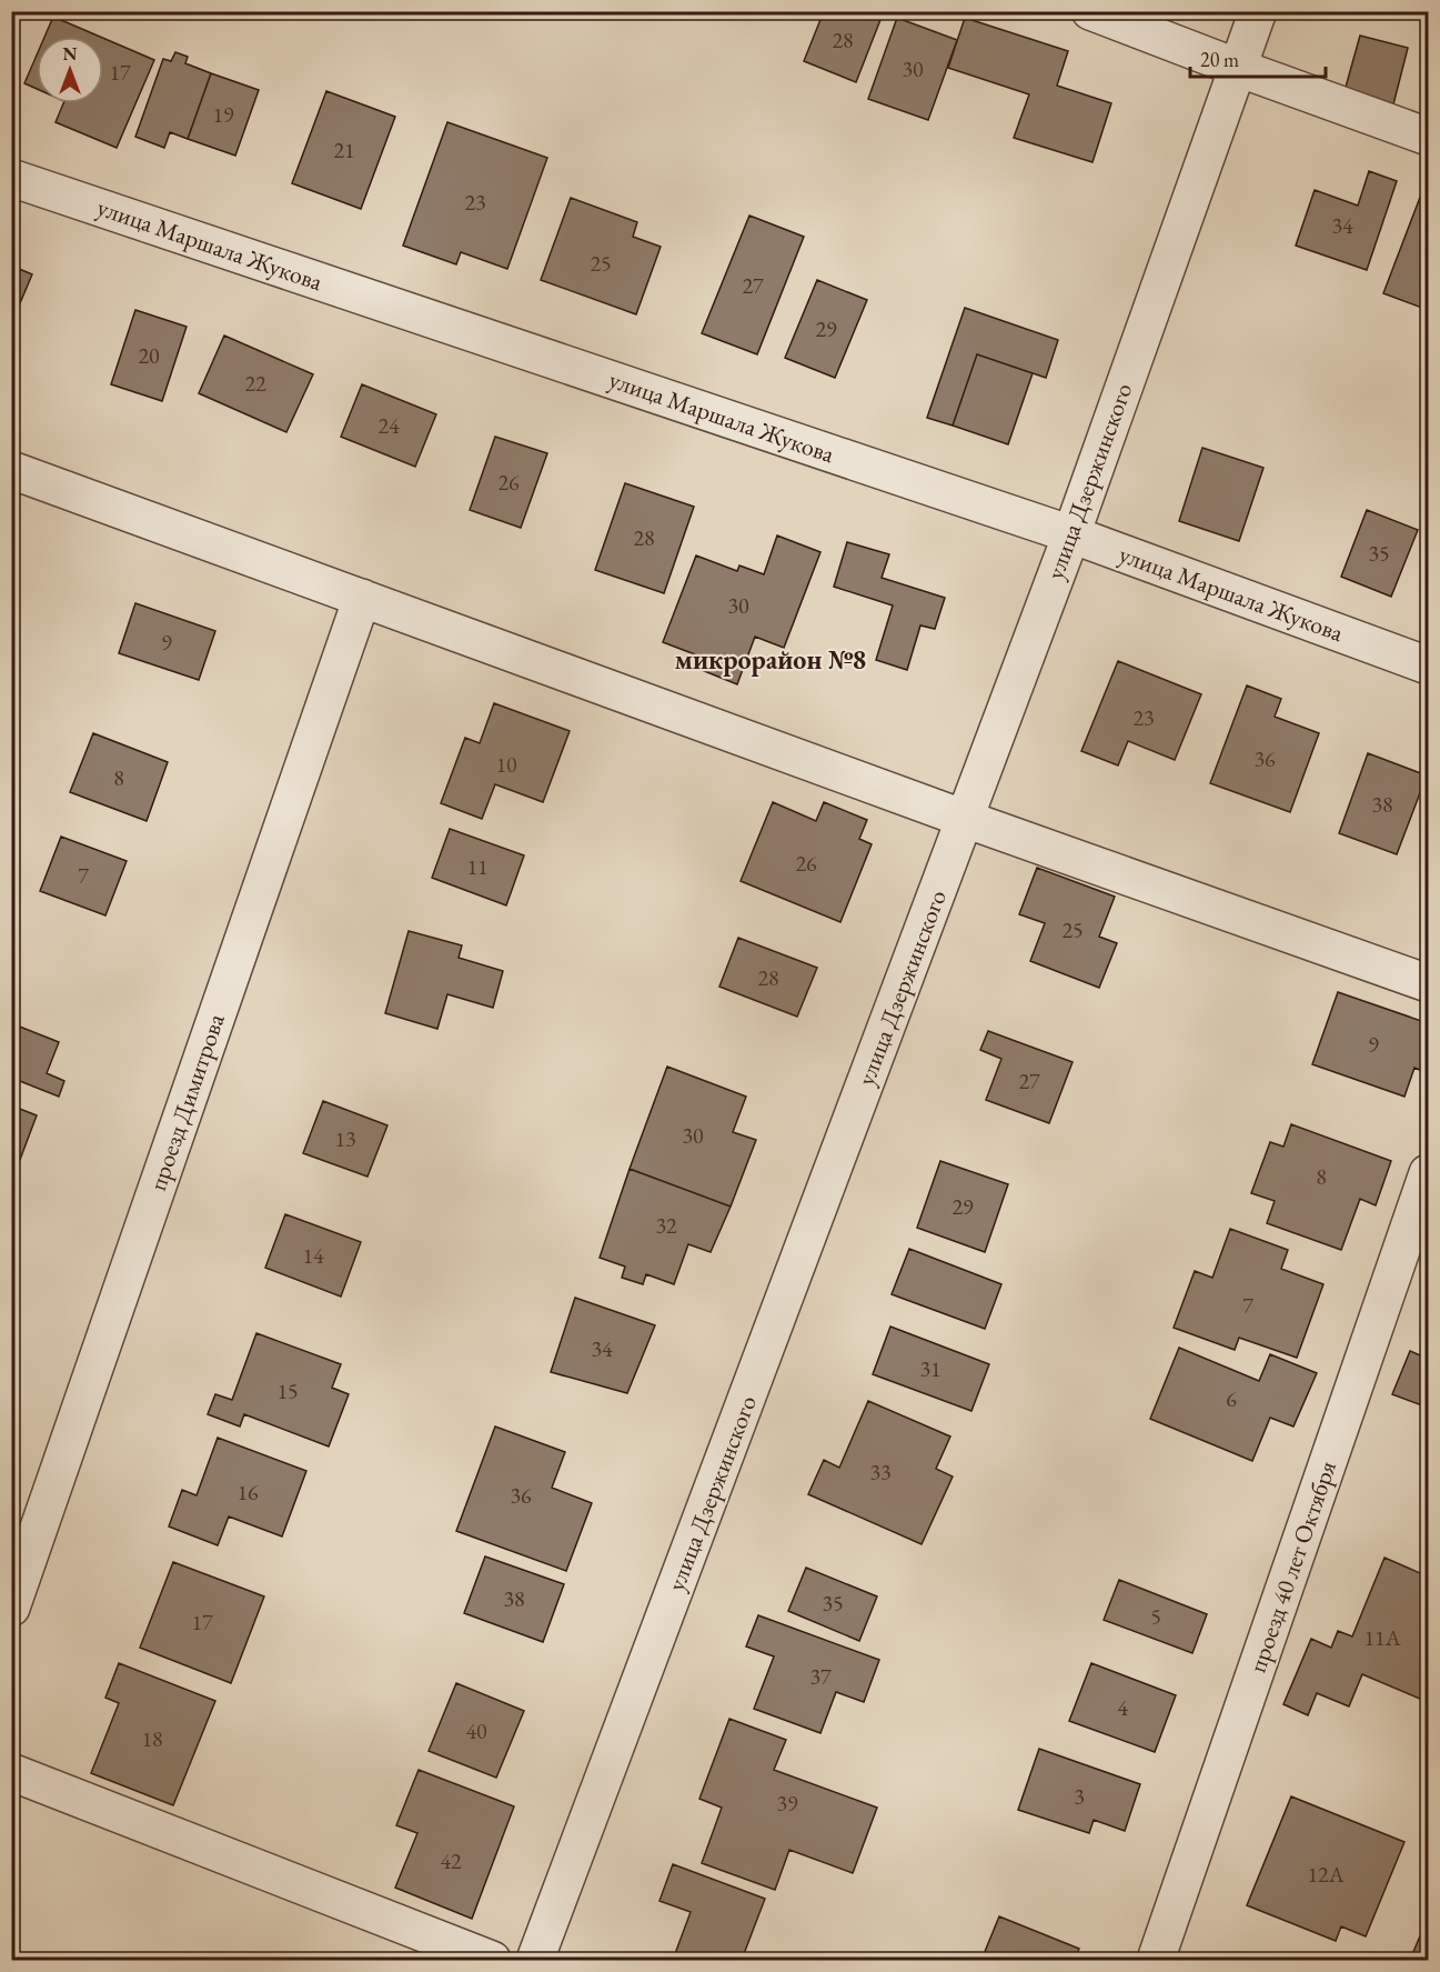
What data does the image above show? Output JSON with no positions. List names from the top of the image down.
{
  "streets": {
    "street": [
      "улица Маршала Жукова",
      "улица Дзержинского",
      "проезд Димитрова",
      "проезд 40 лет Октября"
    ]
  },
  "crossings": [
    ["улица Маршала Жукова", "улица Дзержинского"]
  ],
  "districts": ["микрорайон №8"],
  "house_numbers": [
    "28",
    "30",
    "17",
    "19",
    "21",
    "23",
    "34",
    "25",
    "27",
    "29",
    "20",
    "22",
    "24",
    "26",
    "28",
    "35",
    "30",
    "9",
    "23",
    "36",
    "10",
    "8",
    "38",
    "26",
    "11",
    "7",
    "25",
    "28",
    "9",
    "27",
    "30",
    "13",
    "8",
    "29",
    "32",
    "14",
    "7",
    "34",
    "31",
    "15",
    "6",
    "33",
    "16",
    "36",
    "38",
    "35",
    "5",
    "17",
    "11А",
    "37",
    "4",
    "40",
    "18",
    "3",
    "39",
    "42",
    "12А"
  ],
  "scale_bar": "20 m",
  "north": "top"
}
